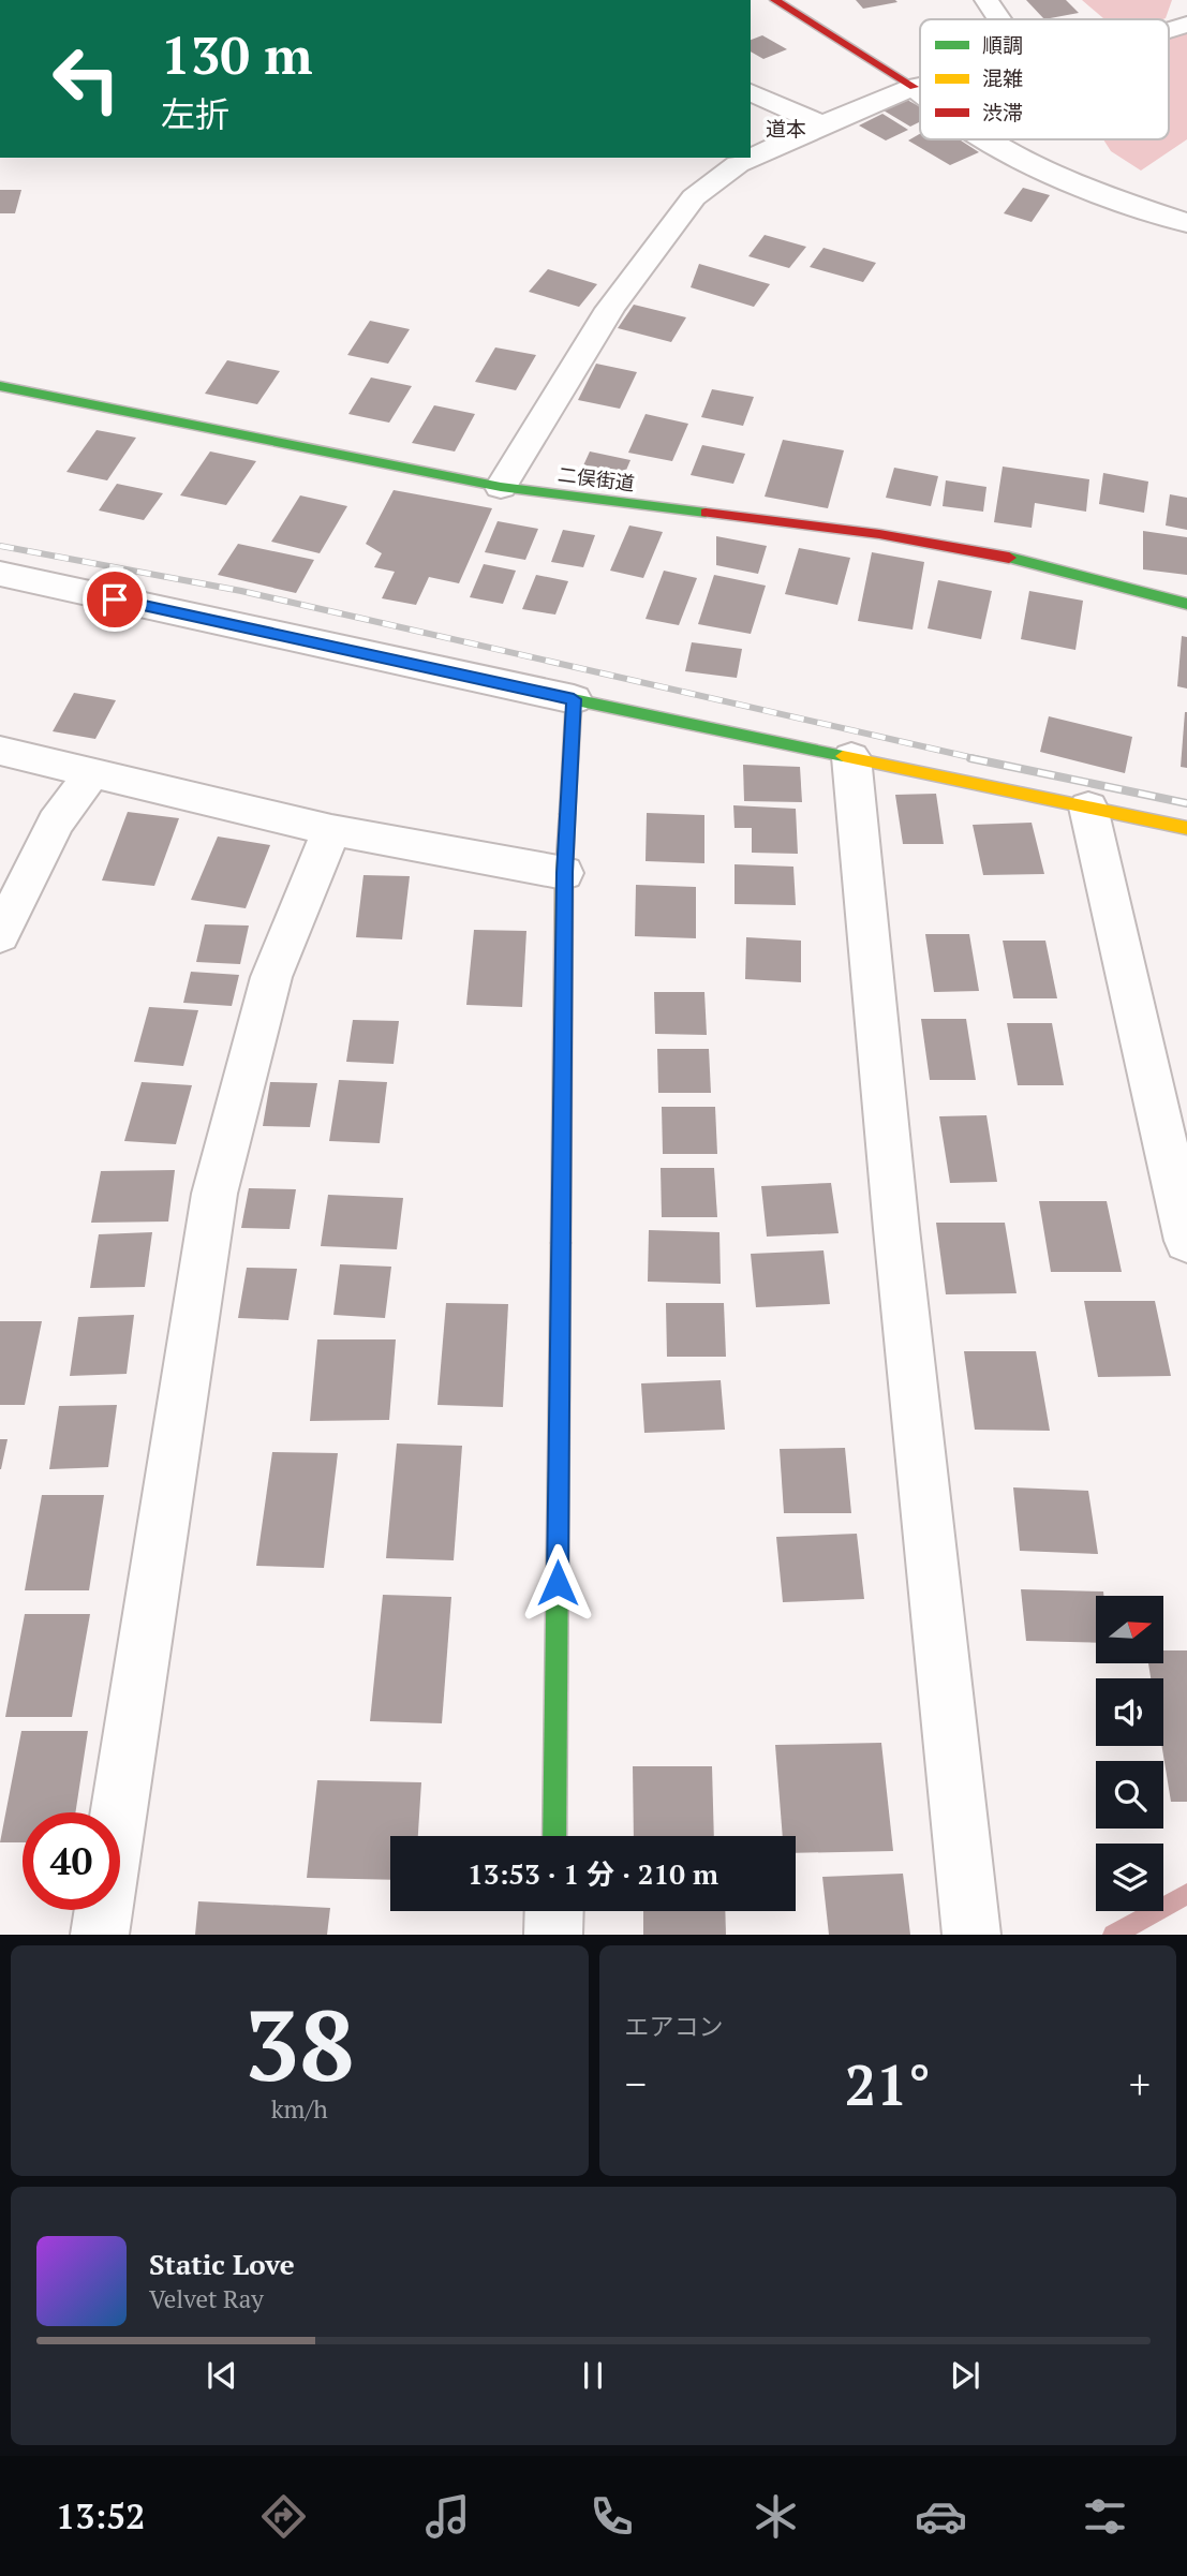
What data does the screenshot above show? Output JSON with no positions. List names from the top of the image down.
{
  "streets": {
    "street": ["二俣街道"]
  },
  "districts": ["道本"],
  "legend": ["順調", "混雑", "渋滞"],
  "north": "right",
  "page": {
    "turn": ["130 m", "左折"],
    "limit": "40",
    "trip": "13:53 · 1 分 · 210 m",
    "tile": [
      ["38", "km/h"],
      "エアコン"
    ],
    "heat": ["−", "21°", "+"],
    "song": ["Static Love", "Velvet Ray"],
    "tabs": "13:52"
  }
}
